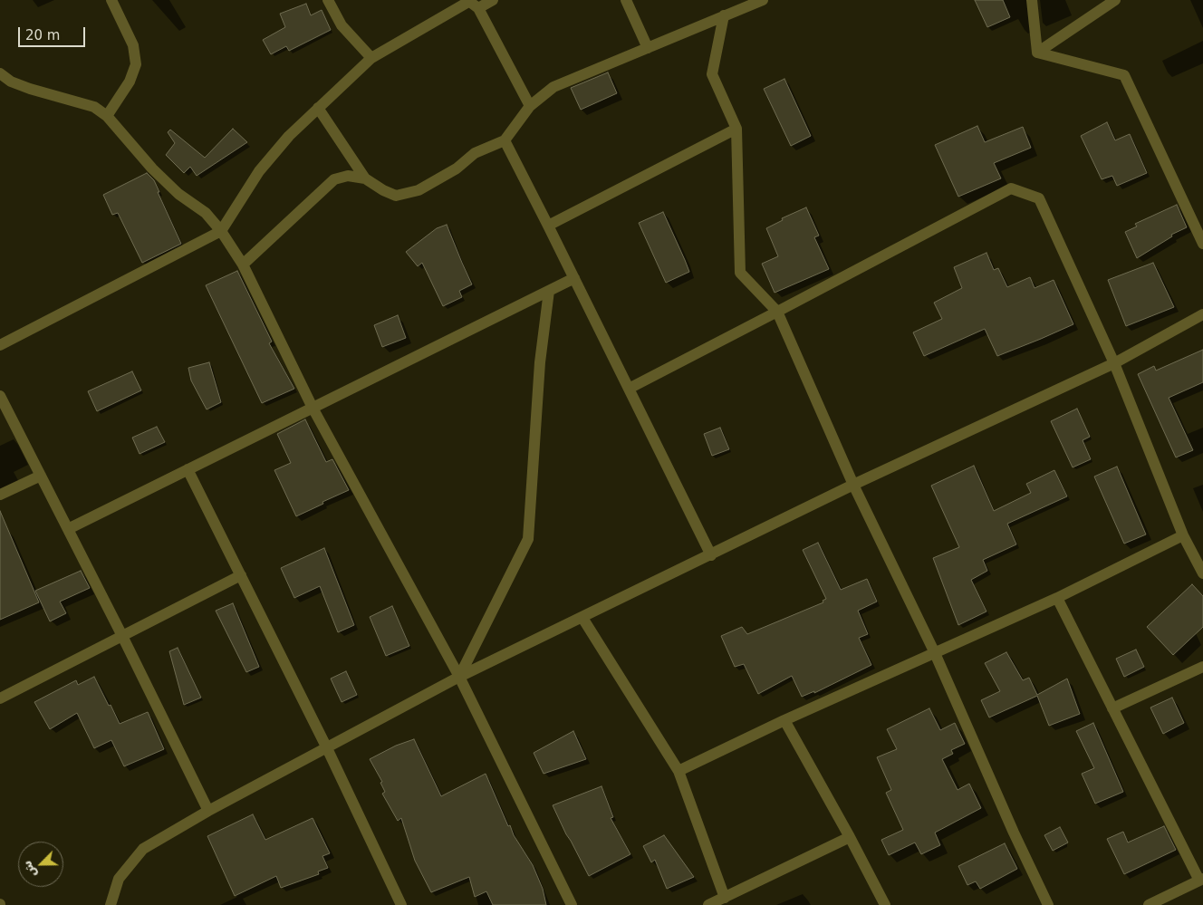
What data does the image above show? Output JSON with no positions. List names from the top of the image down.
{
  "scale_bar": "20 m",
  "north": "bottom left"
}
